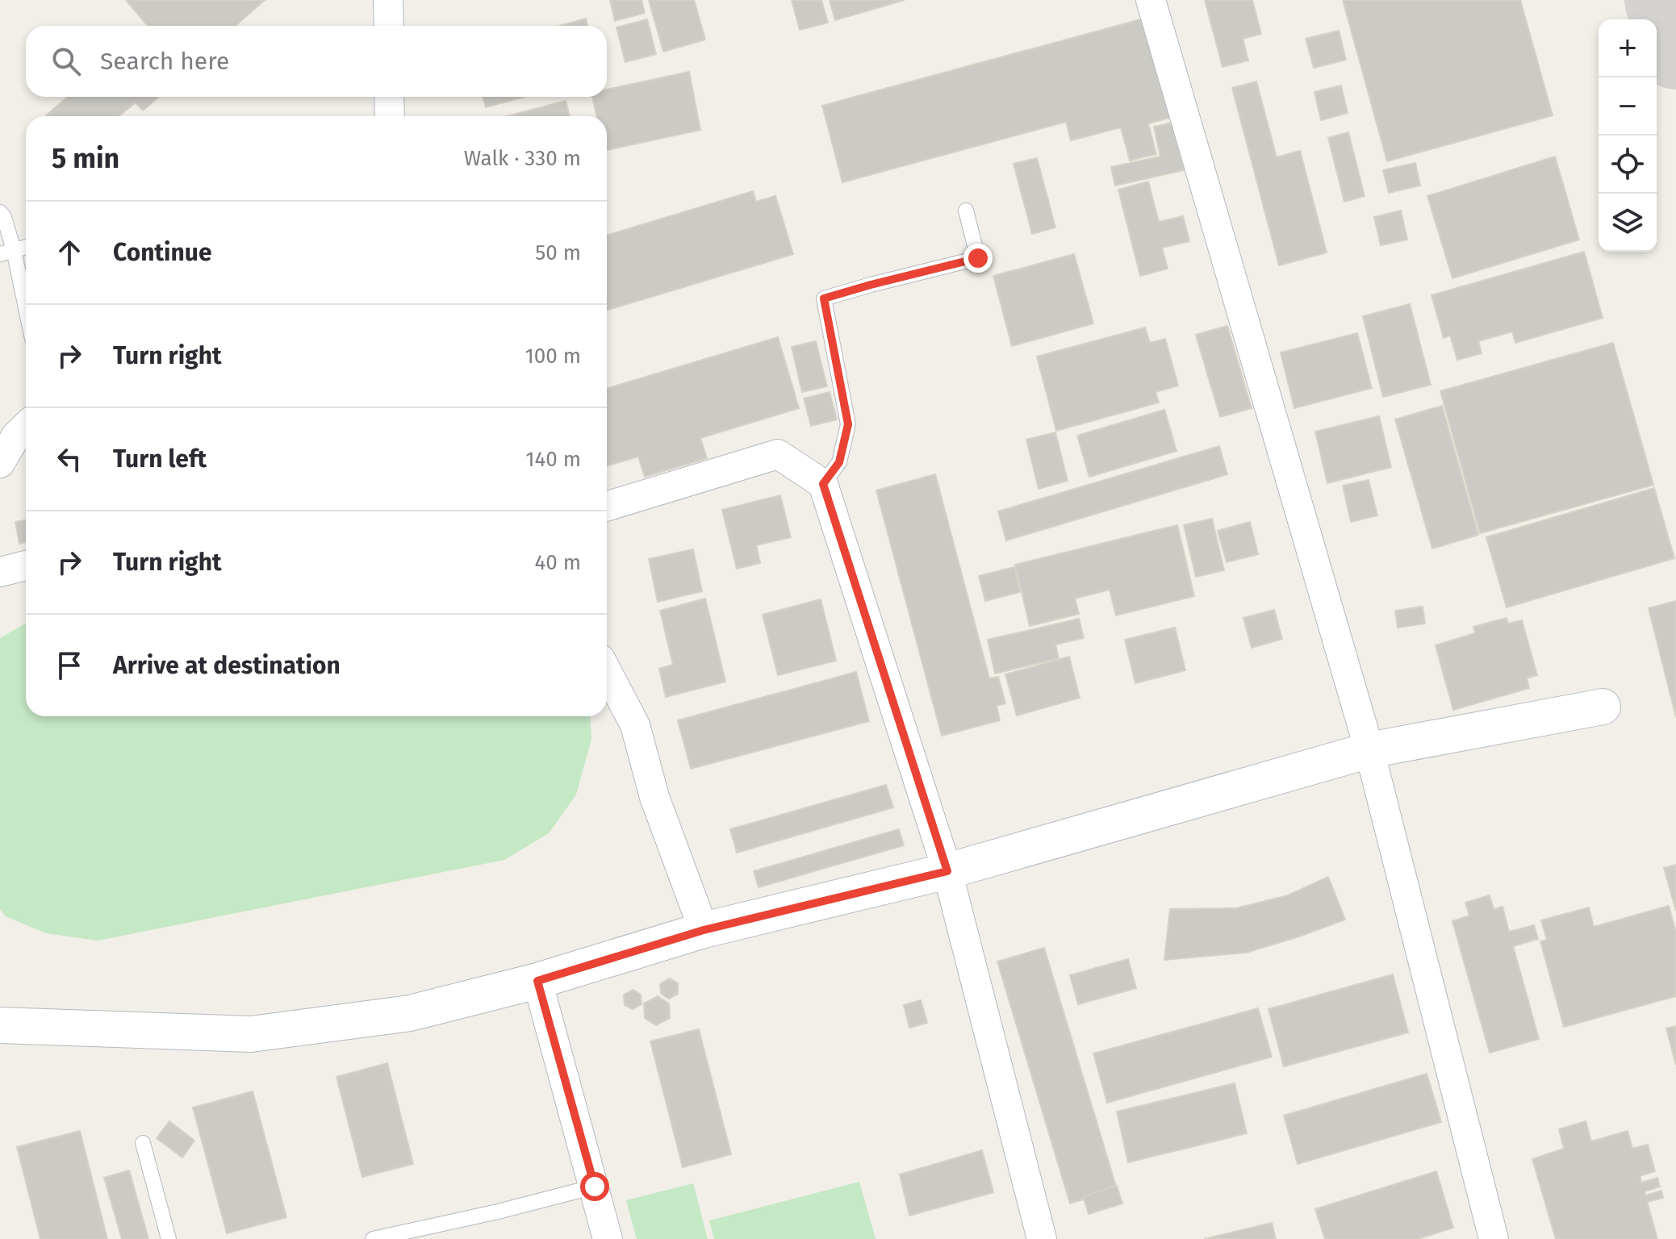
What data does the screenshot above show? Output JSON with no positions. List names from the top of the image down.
{
  "page": {
    "map_buttons": ["+", "−"],
    "search": "Search here",
    "heading": ["5 min", "Walk · 330 m"],
    "list": [
      ["Continue", "50 m"],
      ["Turn right", "100 m"],
      ["Turn left", "140 m"],
      ["Turn right", "40 m"],
      "Arrive at destination"
    ]
  }
}
